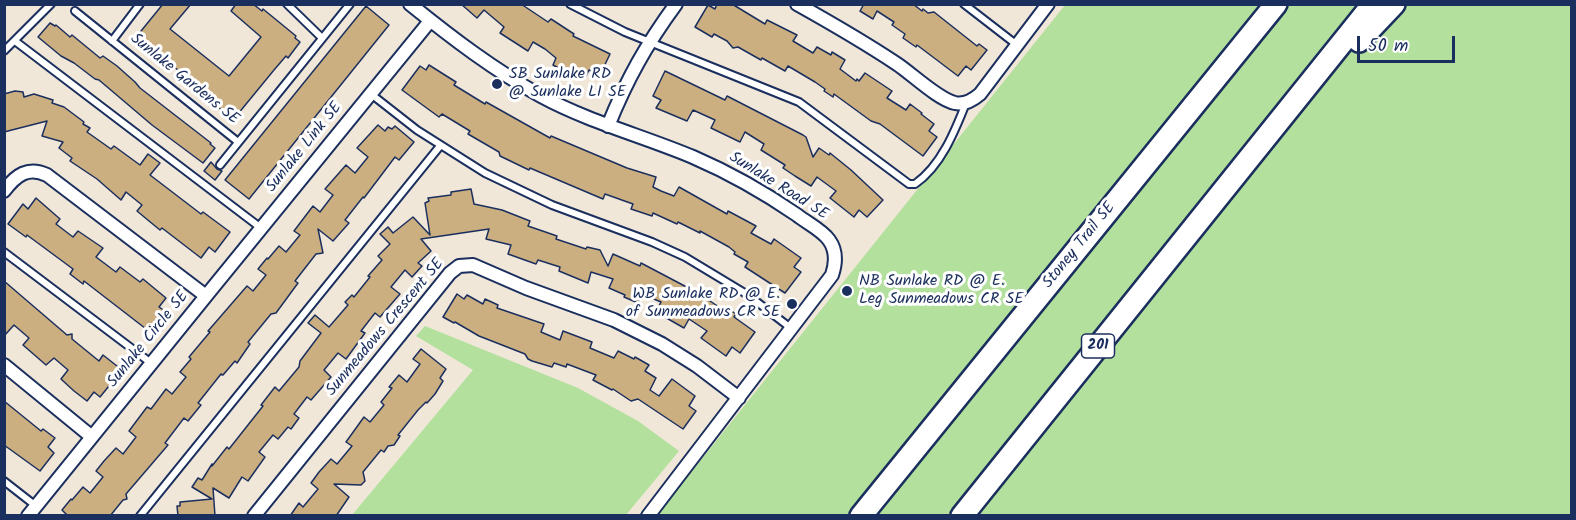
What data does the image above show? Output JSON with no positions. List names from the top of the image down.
{
  "streets": {
    "highway": ["Stoney Trail SE", "201"],
    "street": [
      "Sunlake Link SE",
      "Sunlake Road SE",
      "Sunmeadows Crescent SE",
      "Sunlake Circle SE"
    ],
    "lane": ["Sunlake Gardens SE"]
  },
  "crossings": [
    ["Sunlake Link SE", "Sunlake Road SE"],
    ["Sunlake Link SE", "Sunlake Circle SE"],
    ["Sunlake Road SE", "Sunmeadows Crescent SE"]
  ],
  "places": ["SB Sunlake RD @ Sunlake LI SE", "NB Sunlake RD @ E. Leg Sunmeadows CR SE", "WB Sunlake RD @ E. of Sunmeadows CR SE"],
  "scale_bar": "50 m"
}
